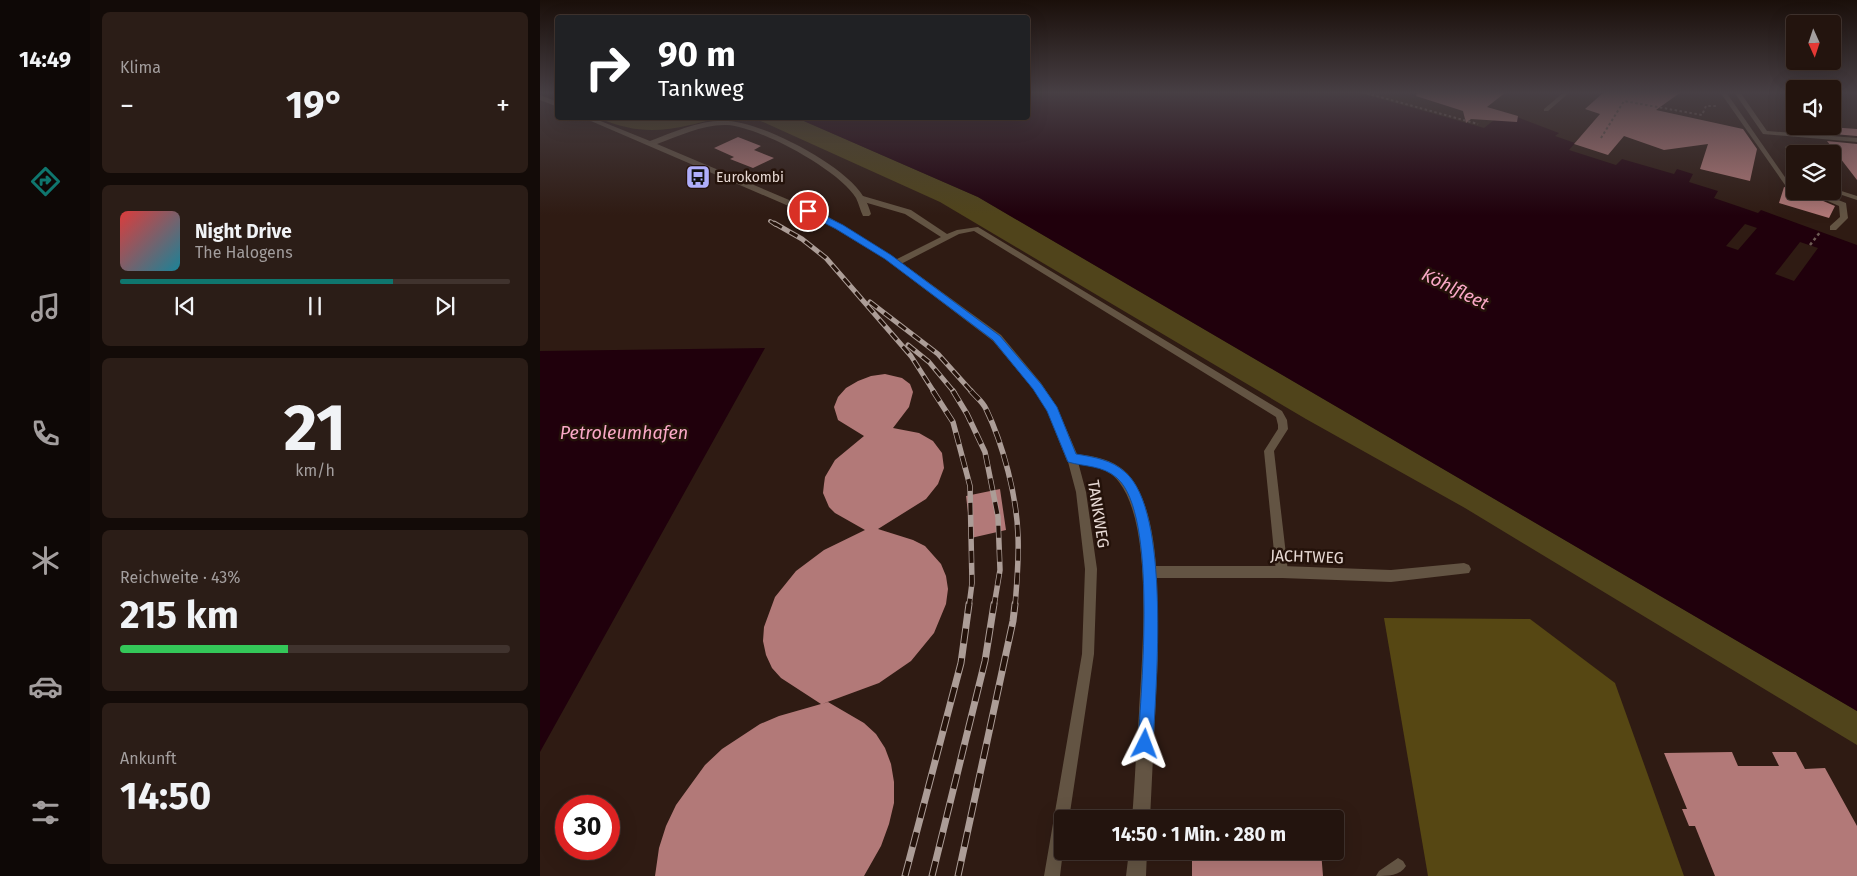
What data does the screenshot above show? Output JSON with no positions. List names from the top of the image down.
{
  "streets": {
    "street": ["TANKWEG", "JACHTWEG"]
  },
  "water": ["Köhlfleet", "Petroleumhafen"],
  "places": {
    "bus stop": ["Eurokombi"]
  },
  "north": "bottom",
  "page": {
    "tabs": "14:49",
    "tile": [
      "Klima",
      ["21", "km/h"],
      ["Reichweite · 43%", "215 km"],
      ["Ankunft", "14:50"]
    ],
    "turn": ["90 m", "Tankweg"],
    "heat": ["−", "19°", "+"],
    "song": ["Night Drive", "The Halogens"],
    "limit": "30",
    "trip": "14:50 · 1 Min. · 280 m"
  }
}
